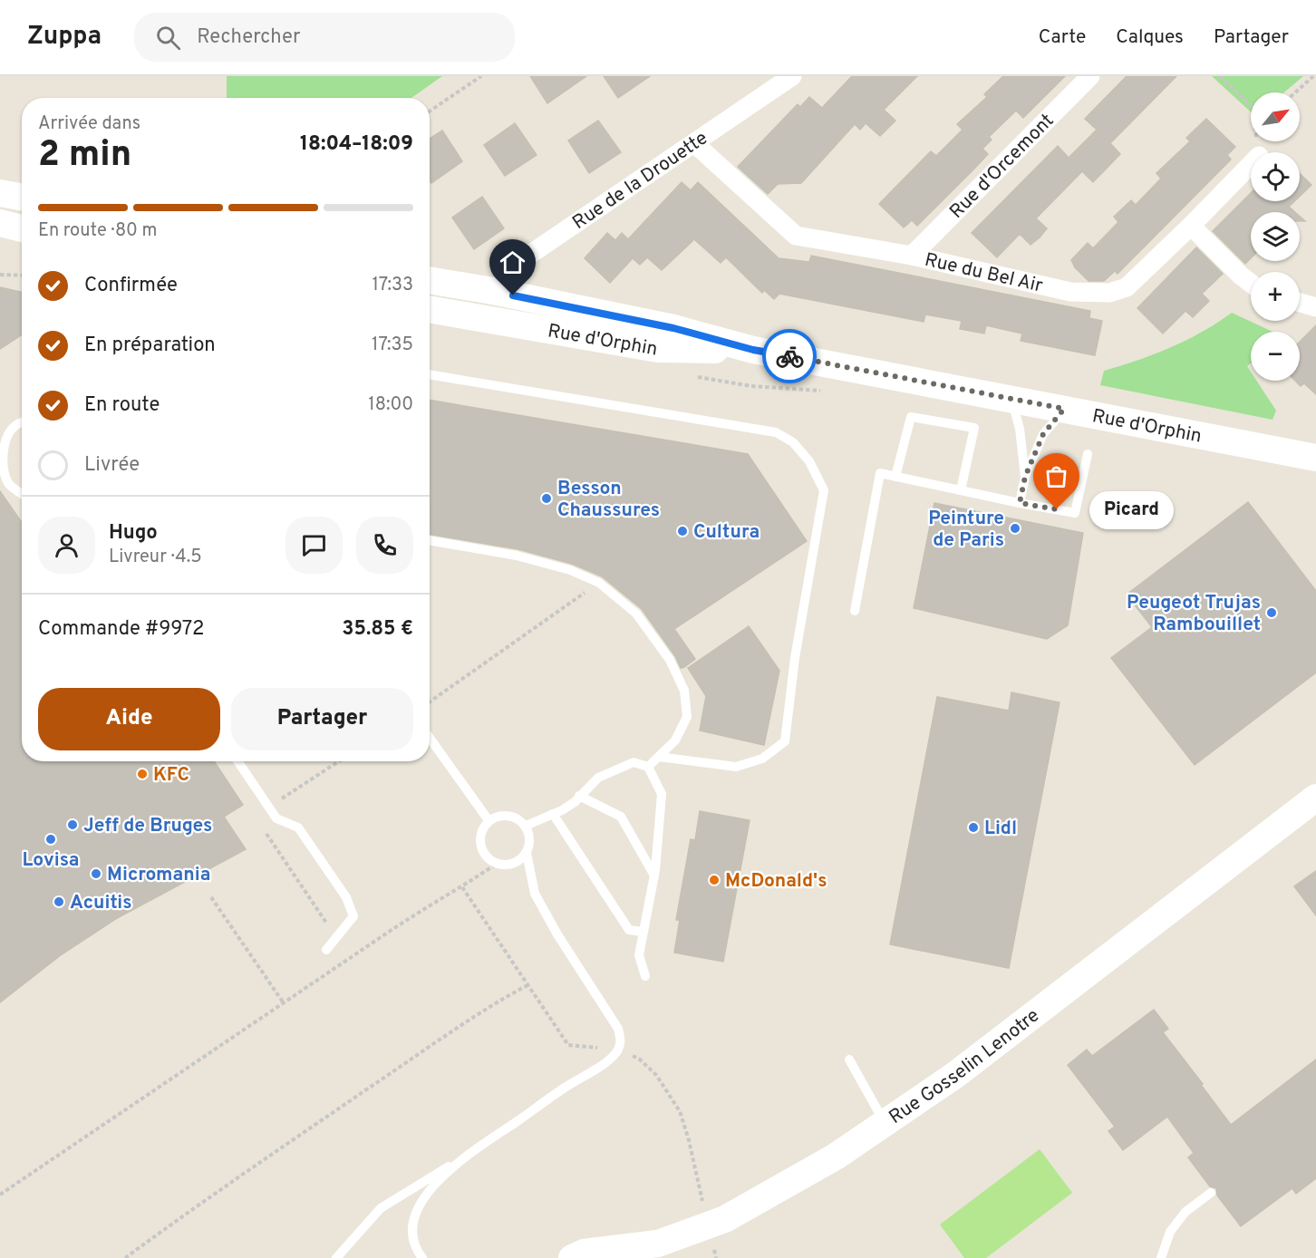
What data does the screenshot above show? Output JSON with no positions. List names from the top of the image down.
{
  "streets": {
    "main road": ["Rue d'Orphin", "Rue Gosselin Lenotre"],
    "street": ["Rue d'Orcemont", "Rue de la Drouette", "Rue du Bel Air"]
  },
  "crossings": [
    ["Rue d'Orcemont", "Rue du Bel Air"],
    ["Rue de la Drouette", "Rue du Bel Air"],
    ["Rue de la Drouette", "Rue d'Orphin"]
  ],
  "places": [
    "Besson Chaussures",
    "Picard",
    "Peinture de Paris",
    "Cultura",
    "Peugeot Trujas Rambouillet",
    "KFC",
    "Jeff de Bruges",
    "Lidl",
    "Lovisa",
    "Micromania",
    "McDonald's",
    "Acuitis"
  ],
  "north": "top right",
  "page": {
    "header": "Zuppa",
    "search": "Rechercher",
    "nav": ["Carte", "Calques", "Partager"],
    "map_buttons": ["+", "−"],
    "heading": ["2 min", "Arrivée dans", "18:04–18:09"],
    "panel": [
      "Hugo",
      "Livreur · 4.5",
      "Commande #9972",
      "35.85 €"
    ],
    "bar": "En route · 80 m",
    "list": [
      ["Confirmée", "17:33"],
      ["En préparation", "17:35"],
      ["En route", "18:00"],
      "Livrée"
    ],
    "bubble": "Picard",
    "buttons": ["Aide", "Partager"]
  }
}
